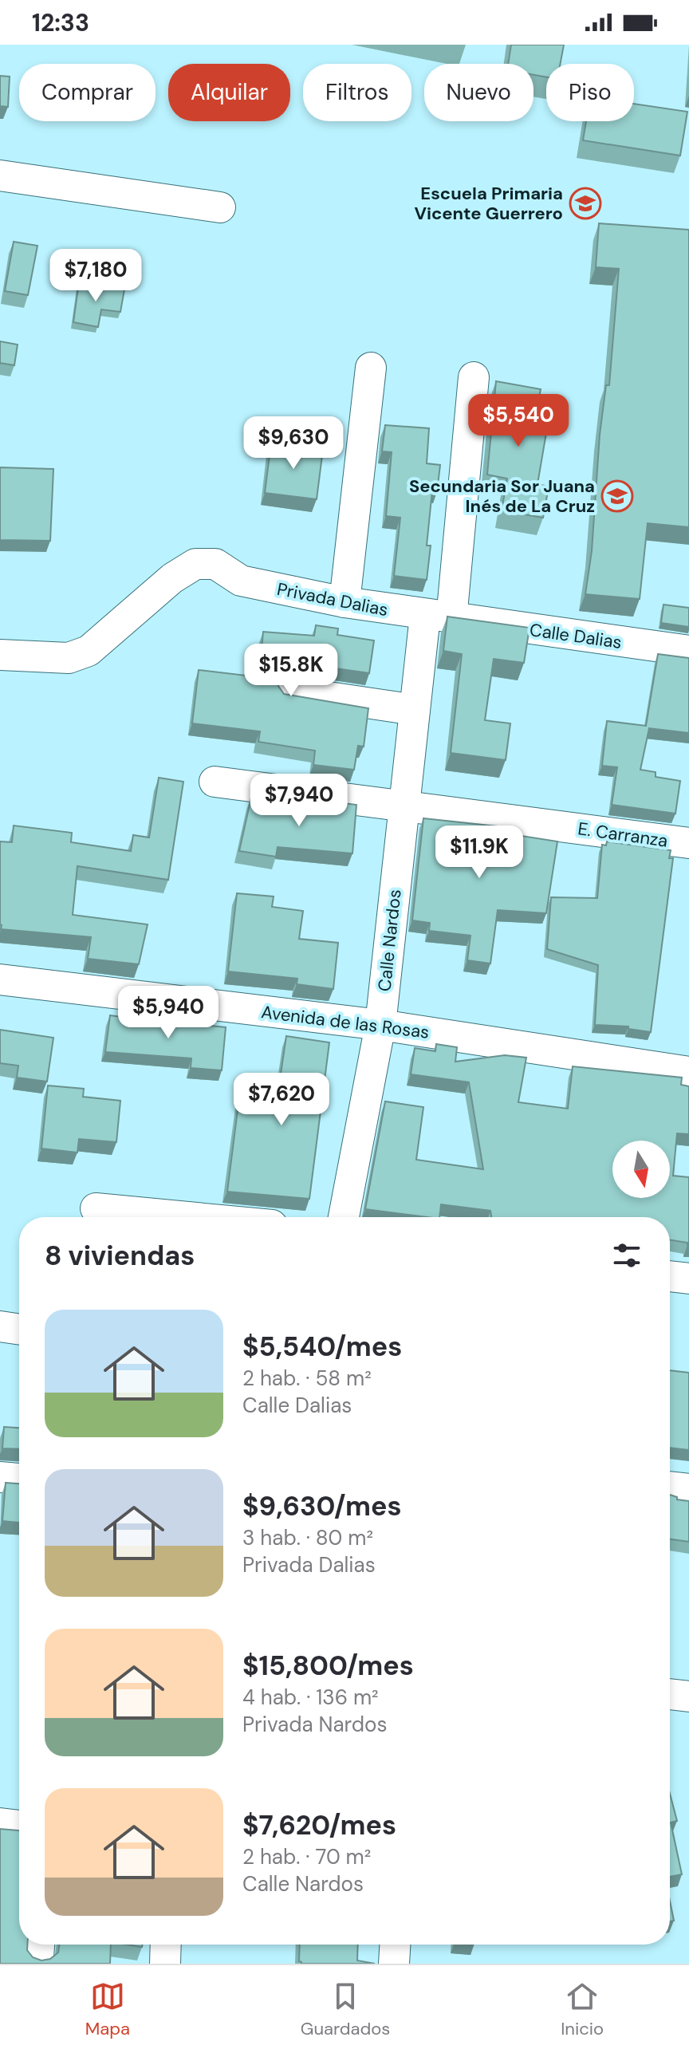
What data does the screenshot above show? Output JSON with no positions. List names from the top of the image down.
{
  "streets": {
    "street": [
      "Privada Dalias",
      "Calle Dalias",
      "E. Carranza",
      "Calle Nardos",
      "Avenida de las Rosas"
    ]
  },
  "crossings": [
    ["Privada Dalias", "Calle Dalias"],
    ["Privada Dalias", "Calle Nardos"],
    ["Calle Dalias", "Calle Nardos"],
    ["E. Carranza", "Calle Nardos"],
    ["Calle Nardos", "Avenida de las Rosas"]
  ],
  "places": {
    "school or university": ["Escuela Primaria Vicente Guerrero", "Secundaria Sor Juana Inés de La Cruz"]
  },
  "north": "bottom",
  "page": {
    "status": "12:33",
    "chip": [
      "Comprar",
      "Alquilar",
      "Filtros",
      "Nuevo",
      "Piso"
    ],
    "price": [
      "$7,180",
      "$5,540",
      "$9,630",
      "$15.8K",
      "$7,940",
      "$11.9K",
      "$5,940",
      "$7,620"
    ],
    "heading": "8 viviendas",
    "list": [
      {
        "name": "$5,540/mes",
        "note": "2 hab. · 58 m² · Calle Dalias"
      },
      {
        "name": "$9,630/mes",
        "note": "3 hab. · 80 m² · Privada Dalias"
      },
      {
        "name": "$15,800/mes",
        "note": "4 hab. · 136 m² · Privada Nardos"
      },
      {
        "name": "$7,620/mes",
        "note": "2 hab. · 70 m² · Calle Nardos"
      }
    ],
    "tabs": ["Mapa", "Guardados", "Inicio"]
  }
}
